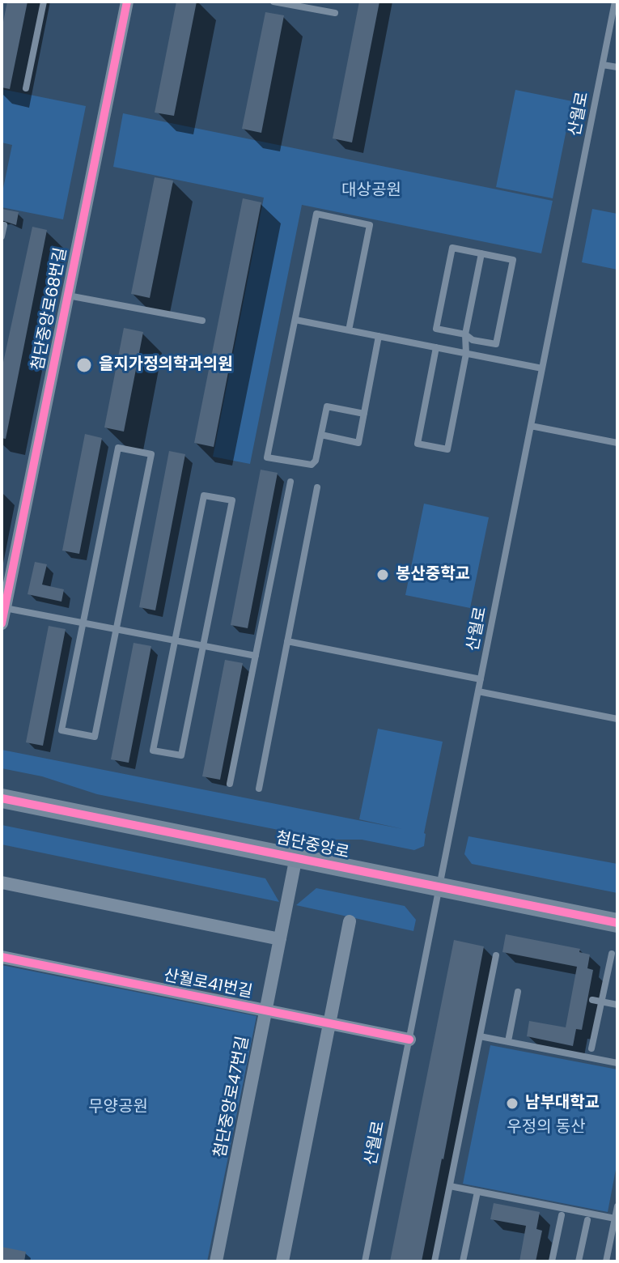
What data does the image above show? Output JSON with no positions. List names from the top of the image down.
{
  "streets": {
    "street": [
      "첨단중앙로68번길",
      "첨단중앙로",
      "산월로41번길",
      "첨단중앙로47번길"
    ],
    "lane": ["산월로"]
  },
  "crossings": [
    ["산월로", "첨단중앙로"],
    ["산월로", "산월로41번길"],
    ["첨단중앙로", "첨단중앙로47번길"],
    ["산월로41번길", "첨단중앙로47번길"]
  ],
  "parks": ["대상공원", "무양공원", "우정의 동산"],
  "places": ["을지가정의학과의원", "봉산중학교", "남부대학교"]
}
